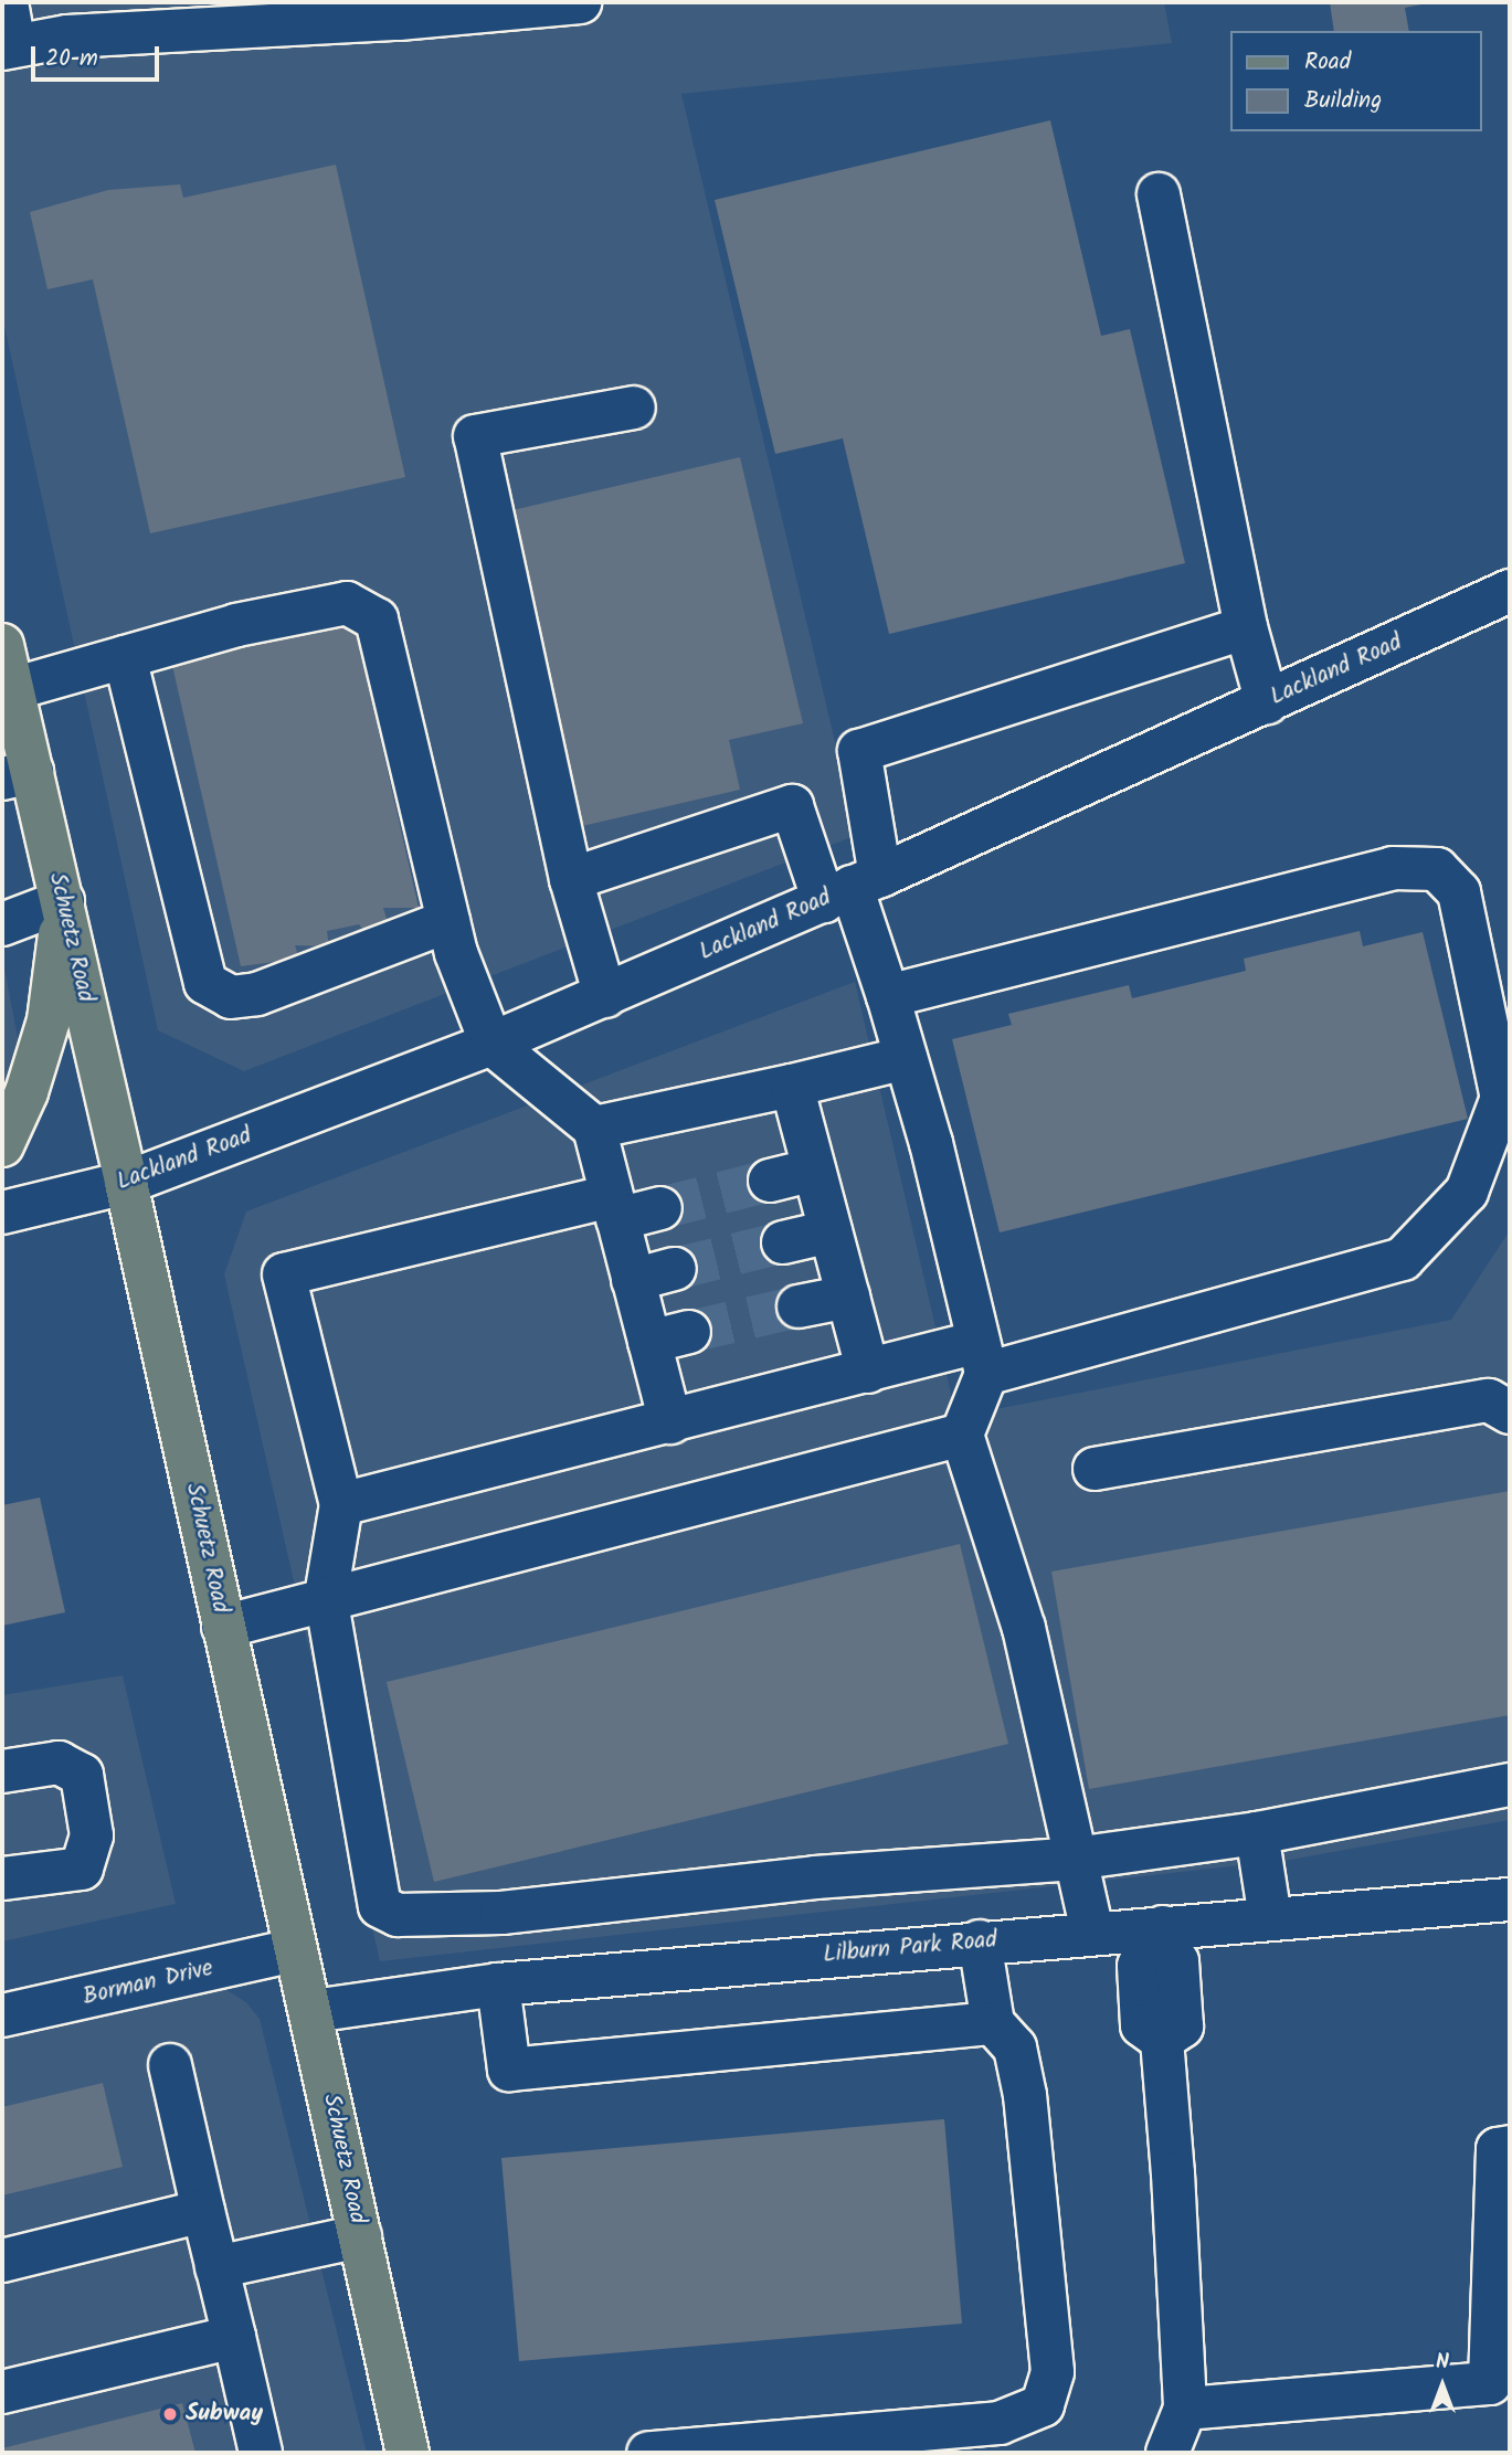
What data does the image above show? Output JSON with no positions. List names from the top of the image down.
{
  "streets": {
    "main road": ["Schuetz Road"],
    "street": ["Lackland Road", "Lilburn Park Road", "Borman Drive"]
  },
  "crossings": [
    ["Lackland Road", "Schuetz Road"],
    ["Schuetz Road", "Lilburn Park Road"],
    ["Schuetz Road", "Borman Drive"]
  ],
  "places": ["Subway"],
  "legend": ["Road", "Building"],
  "scale_bar": "20 m",
  "north": "top"
}
